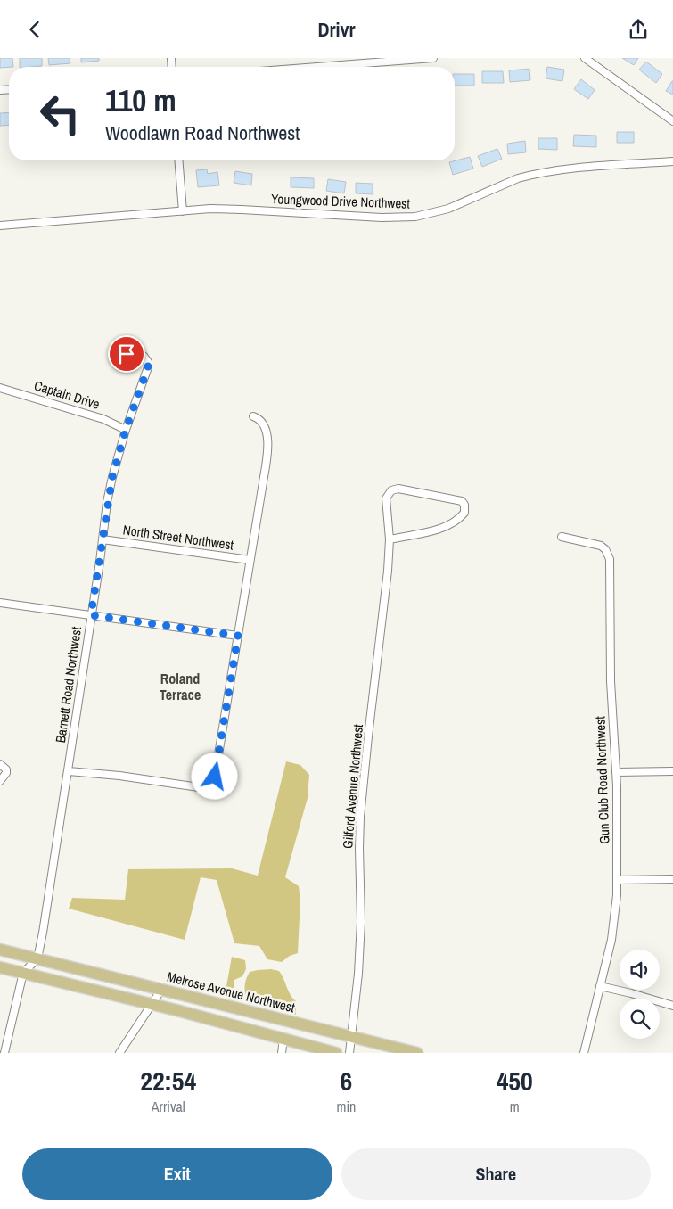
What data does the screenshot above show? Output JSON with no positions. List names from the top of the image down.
{
  "streets": {
    "main road": ["Melrose Avenue Northwest"],
    "street": [
      "Youngwood Drive Northwest",
      "Captain Drive",
      "North Street Northwest",
      "Barnett Road Northwest",
      "Gun Club Road Northwest",
      "Gilford Avenue Northwest"
    ]
  },
  "crossings": [
    ["Captain Drive", "Barnett Road Northwest"],
    ["North Street Northwest", "Barnett Road Northwest"],
    ["Barnett Road Northwest", "Melrose Avenue Northwest"],
    ["Gilford Avenue Northwest", "Melrose Avenue Northwest"]
  ],
  "districts": ["Roland Terrace"],
  "page": {
    "header": "Drivr",
    "turn": ["110 m", "Woodlawn Road Northwest"],
    "eta": [
      "22:54",
      "Arrival",
      "6",
      "min",
      "450",
      "m"
    ],
    "buttons": ["Exit", "Share"]
  }
}
